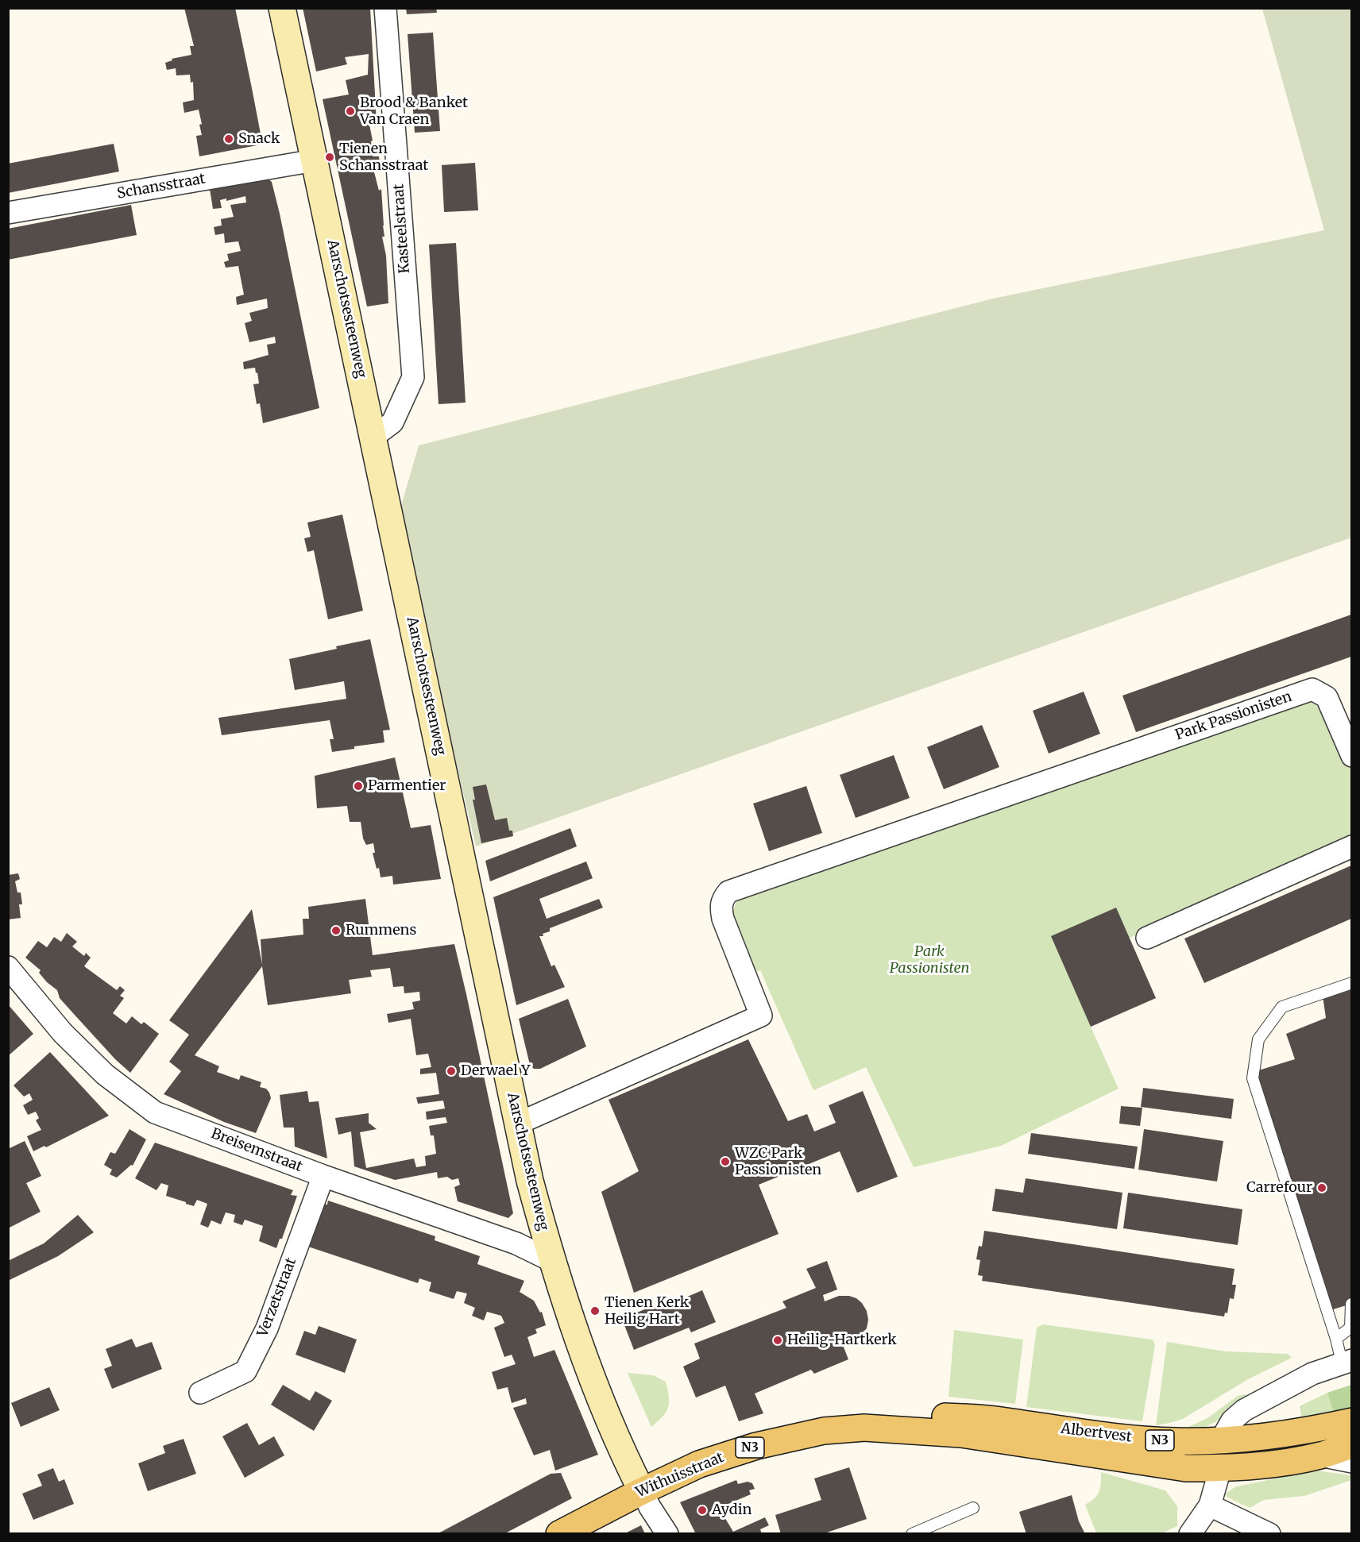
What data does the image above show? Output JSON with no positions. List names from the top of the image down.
{
  "streets": {
    "main road": [
      "Aarschotsesteenweg",
      "Albertvest",
      "N3",
      "Withuisstraat"
    ],
    "street": [
      "Schansstraat",
      "Kasteelstraat",
      "Park Passionisten",
      "Breisemstraat",
      "Verzetstraat"
    ]
  },
  "crossings": [
    ["Schansstraat", "Aarschotsesteenweg"],
    ["Kasteelstraat", "Aarschotsesteenweg"],
    ["Aarschotsesteenweg", "Park Passionisten"],
    ["Aarschotsesteenweg", "Breisemstraat"],
    ["Aarschotsesteenweg", "Withuisstraat"],
    ["Breisemstraat", "Verzetstraat"],
    ["Albertvest", "Withuisstraat"]
  ],
  "parks": ["Park Passionisten"],
  "places": [
    "Brood & Banket Van Craen",
    "Snack",
    "Tienen Schansstraat",
    "Parmentier",
    "Rummens",
    "Derwael Y",
    "WZC Park Passionisten",
    "Carrefour",
    "Tienen Kerk Heilig Hart",
    "Heilig-Hartkerk",
    "Aydin"
  ]
}
